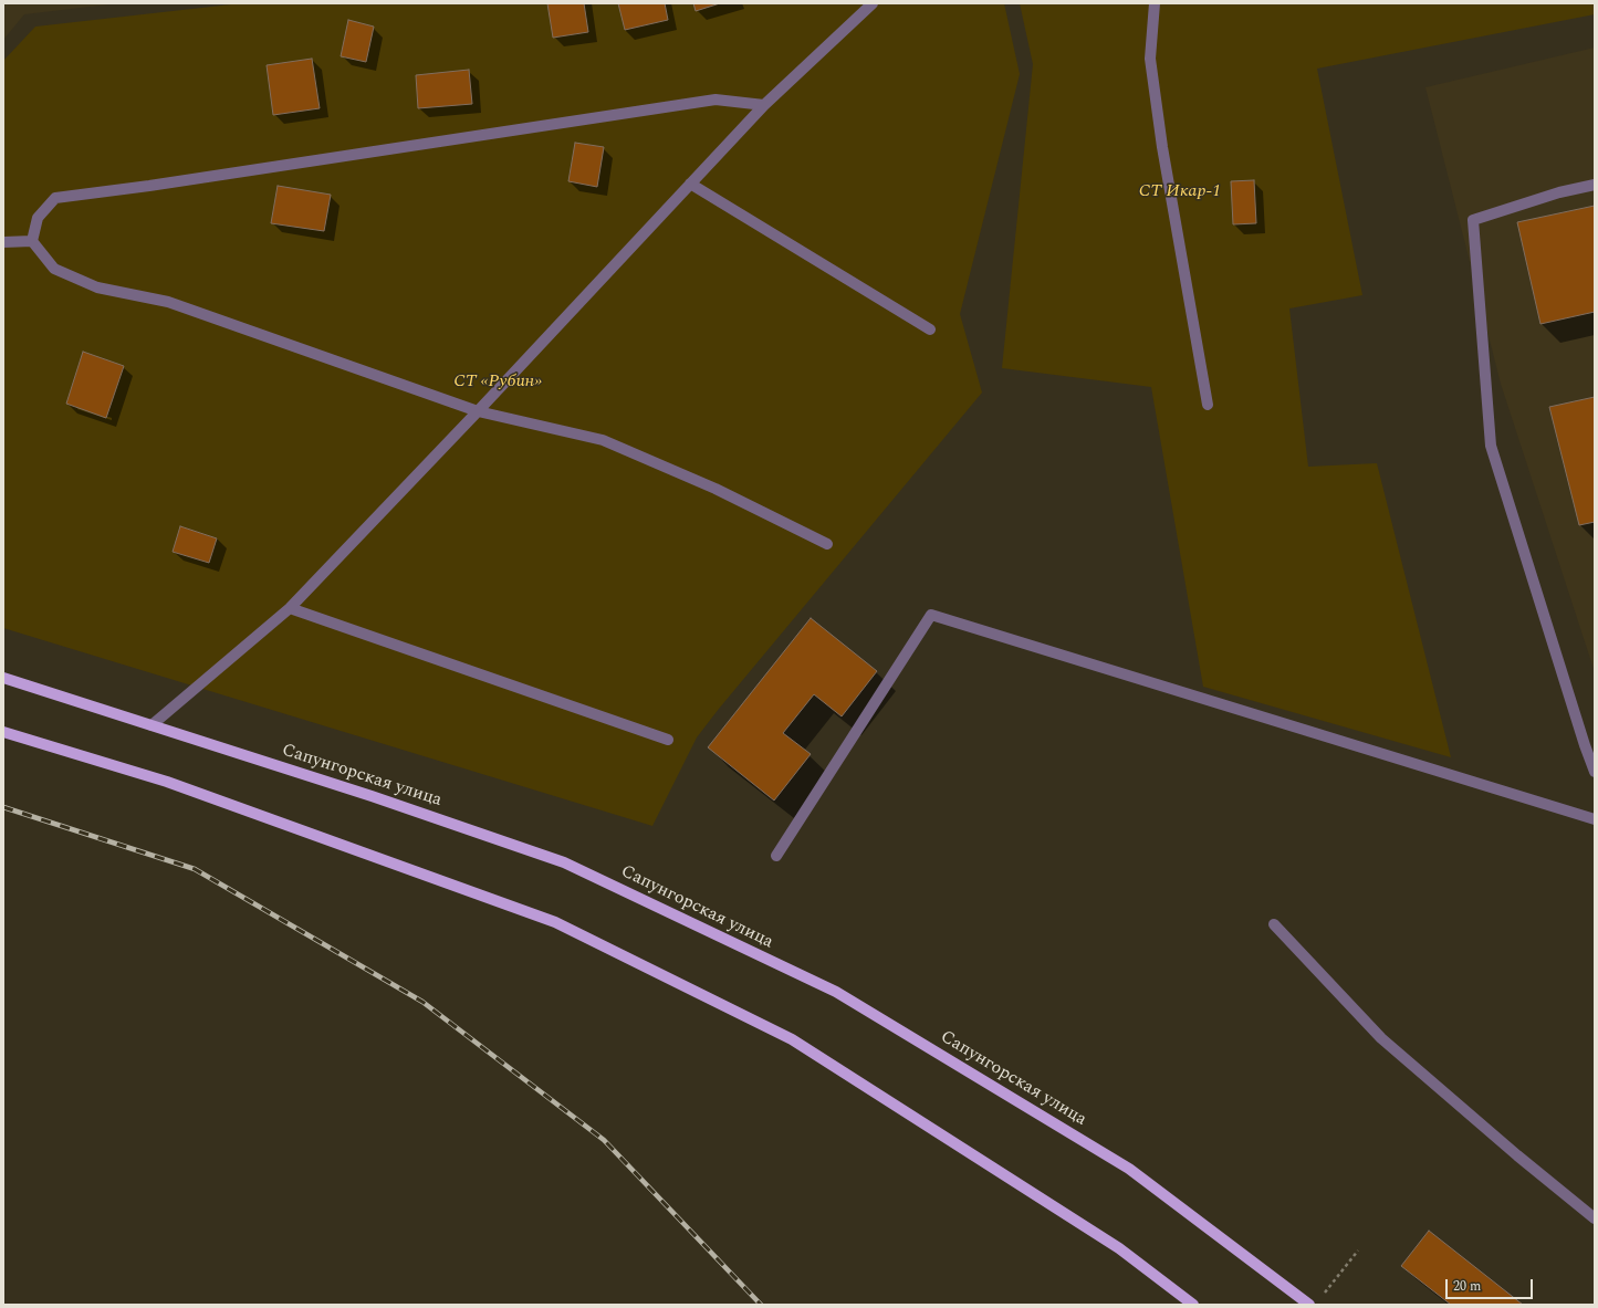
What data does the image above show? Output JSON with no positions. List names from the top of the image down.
{
  "streets": {
    "main road": ["Сапунгорская улица"]
  },
  "parks": ["СТ Икар-1", "СТ «Рубин»"],
  "scale_bar": "20 m"
}
